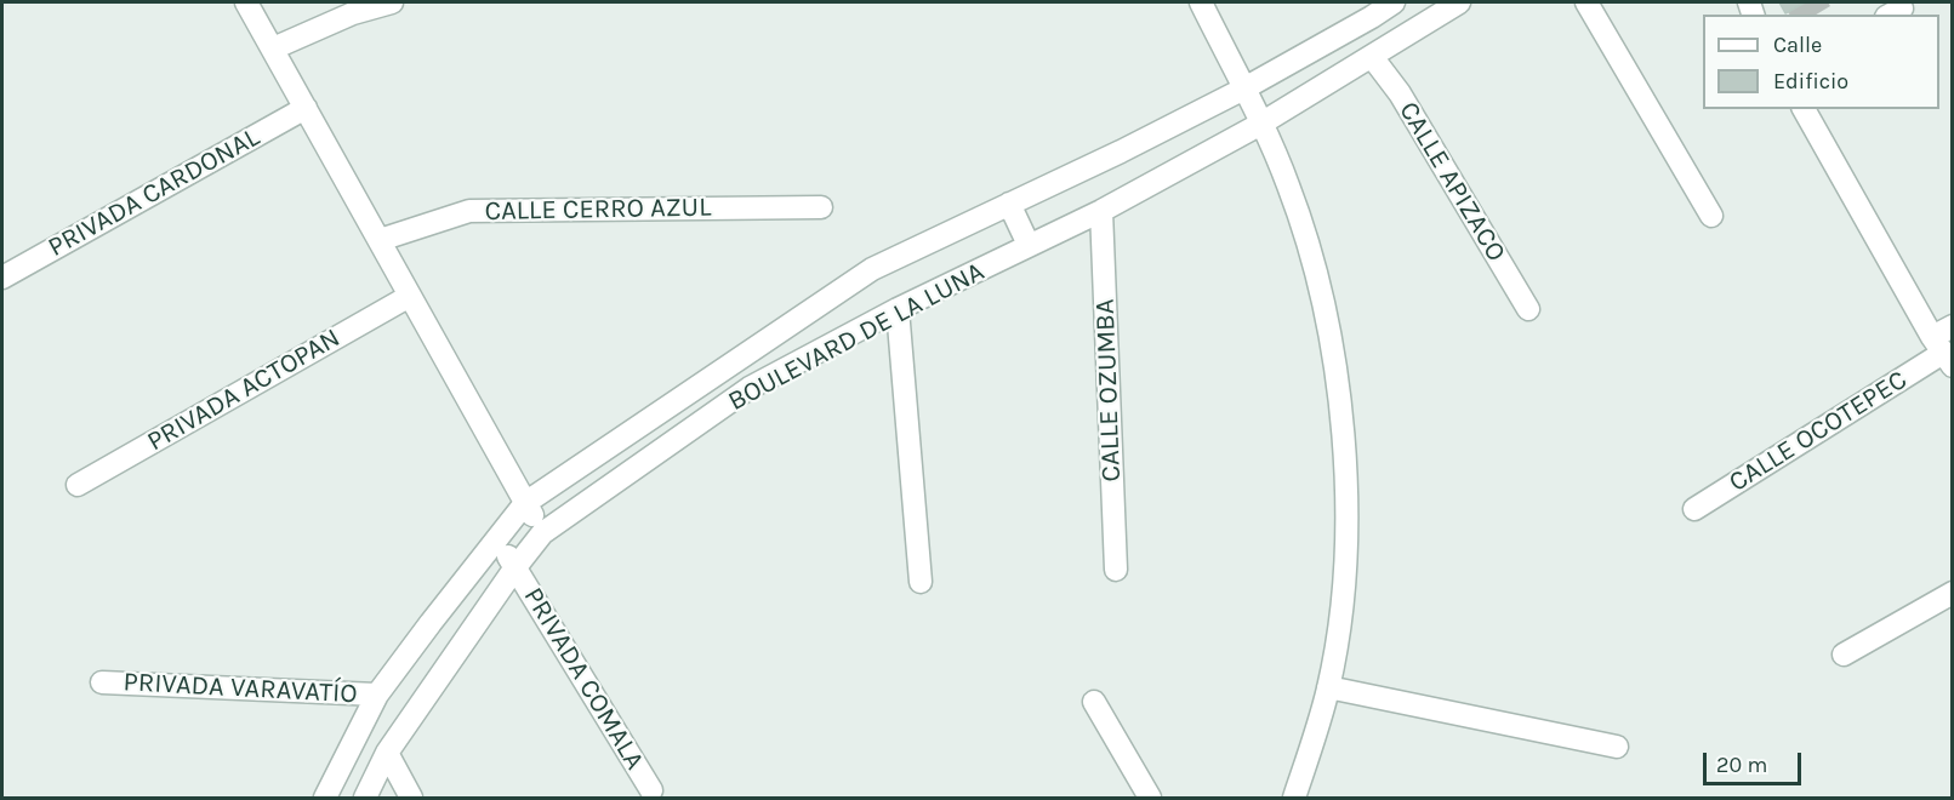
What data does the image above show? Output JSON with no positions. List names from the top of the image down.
{
  "streets": {
    "street": [
      "CALLE APIZACO",
      "PRIVADA CARDONAL",
      "CALLE CERRO AZUL",
      "BOULEVARD DE LA LUNA",
      "PRIVADA ACTOPAN",
      "CALLE OZUMBA",
      "CALLE OCOTEPEC",
      "PRIVADA COMALA",
      "PRIVADA VARAVATÍO"
    ]
  },
  "crossings": [
    ["CALLE APIZACO", "BOULEVARD DE LA LUNA"],
    ["BOULEVARD DE LA LUNA", "CALLE OZUMBA"],
    ["BOULEVARD DE LA LUNA", "PRIVADA COMALA"],
    ["BOULEVARD DE LA LUNA", "PRIVADA VARAVATÍO"]
  ],
  "legend": ["Calle", "Edificio"],
  "scale_bar": "20 m"
}
